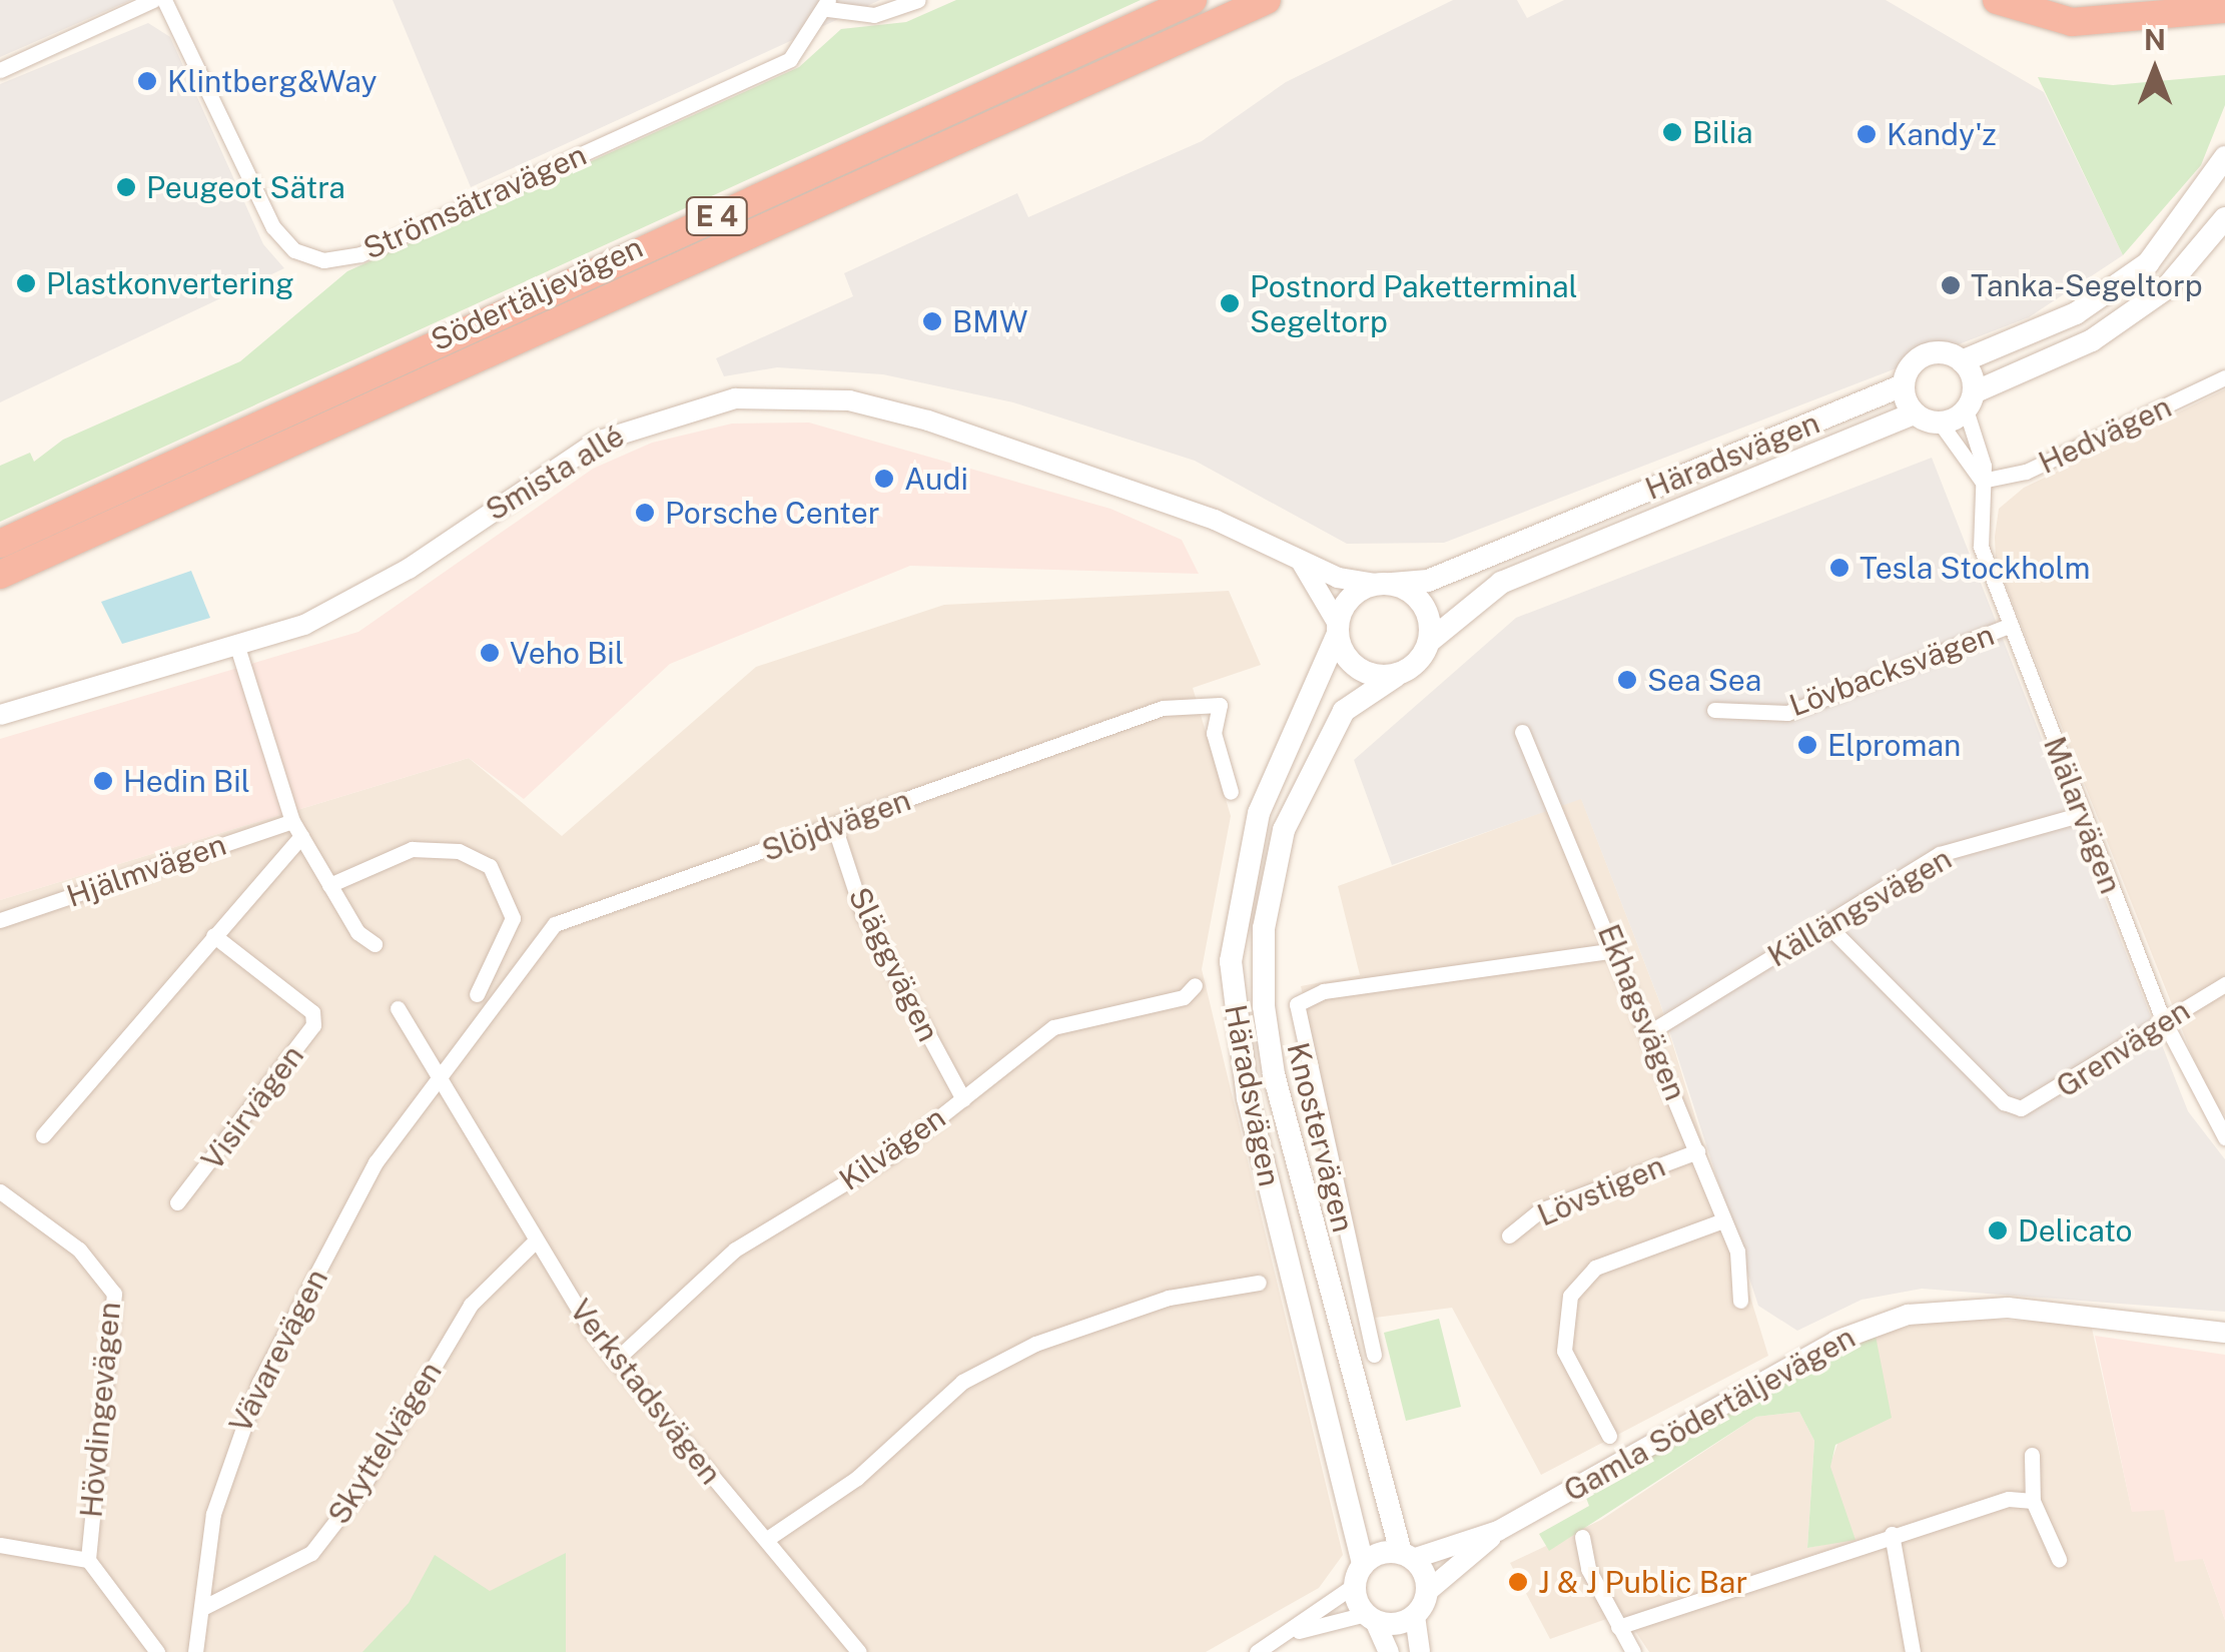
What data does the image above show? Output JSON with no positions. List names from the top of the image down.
{
  "streets": {
    "highway": ["E 4", "Södertäljevägen"],
    "main road": ["Häradsvägen"],
    "street": [
      "Strömsätravägen",
      "Hedvägen",
      "Smista allé",
      "Lövbacksvägen",
      "Mälarvägen",
      "Slöjdvägen",
      "Hjälmvägen",
      "Källängsvägen",
      "Släggvägen",
      "Ekhagsvägen",
      "Grenvägen",
      "Visirvägen",
      "Knostervägen",
      "Kilvägen",
      "Lövstigen",
      "Vävarevägen",
      "Verkstadsvägen",
      "Hövdingevägen",
      "Gamla Södertäljevägen",
      "Skyttelvägen"
    ]
  },
  "crossings": [
    ["Hedvägen", "Mälarvägen"],
    ["Häradsvägen", "Smista allé"],
    ["Häradsvägen", "Mälarvägen"],
    ["Häradsvägen", "Gamla Södertäljevägen"],
    ["Lövbacksvägen", "Mälarvägen"],
    ["Mälarvägen", "Källängsvägen"],
    ["Mälarvägen", "Grenvägen"],
    ["Slöjdvägen", "Släggvägen"],
    ["Slöjdvägen", "Vävarevägen"],
    ["Slöjdvägen", "Verkstadsvägen"],
    ["Källängsvägen", "Ekhagsvägen"],
    ["Källängsvägen", "Grenvägen"],
    ["Släggvägen", "Kilvägen"],
    ["Ekhagsvägen", "Knostervägen"],
    ["Ekhagsvägen", "Lövstigen"],
    ["Kilvägen", "Verkstadsvägen"],
    ["Vävarevägen", "Verkstadsvägen"],
    ["Vävarevägen", "Skyttelvägen"],
    ["Verkstadsvägen", "Skyttelvägen"]
  ],
  "places": [
    "Klintberg&Way",
    "Bilia",
    "Kandy'z",
    "Peugeot Sätra",
    "Plastkonvertering",
    "Tanka-Segeltorp",
    "Postnord Paketterminal Segeltorp",
    "BMW",
    "Audi",
    "Porsche Center",
    "Tesla Stockholm",
    "Veho Bil",
    "Sea Sea",
    "Elproman",
    "Hedin Bil",
    "Delicato",
    "J & J Public Bar"
  ],
  "north": "top"
}
